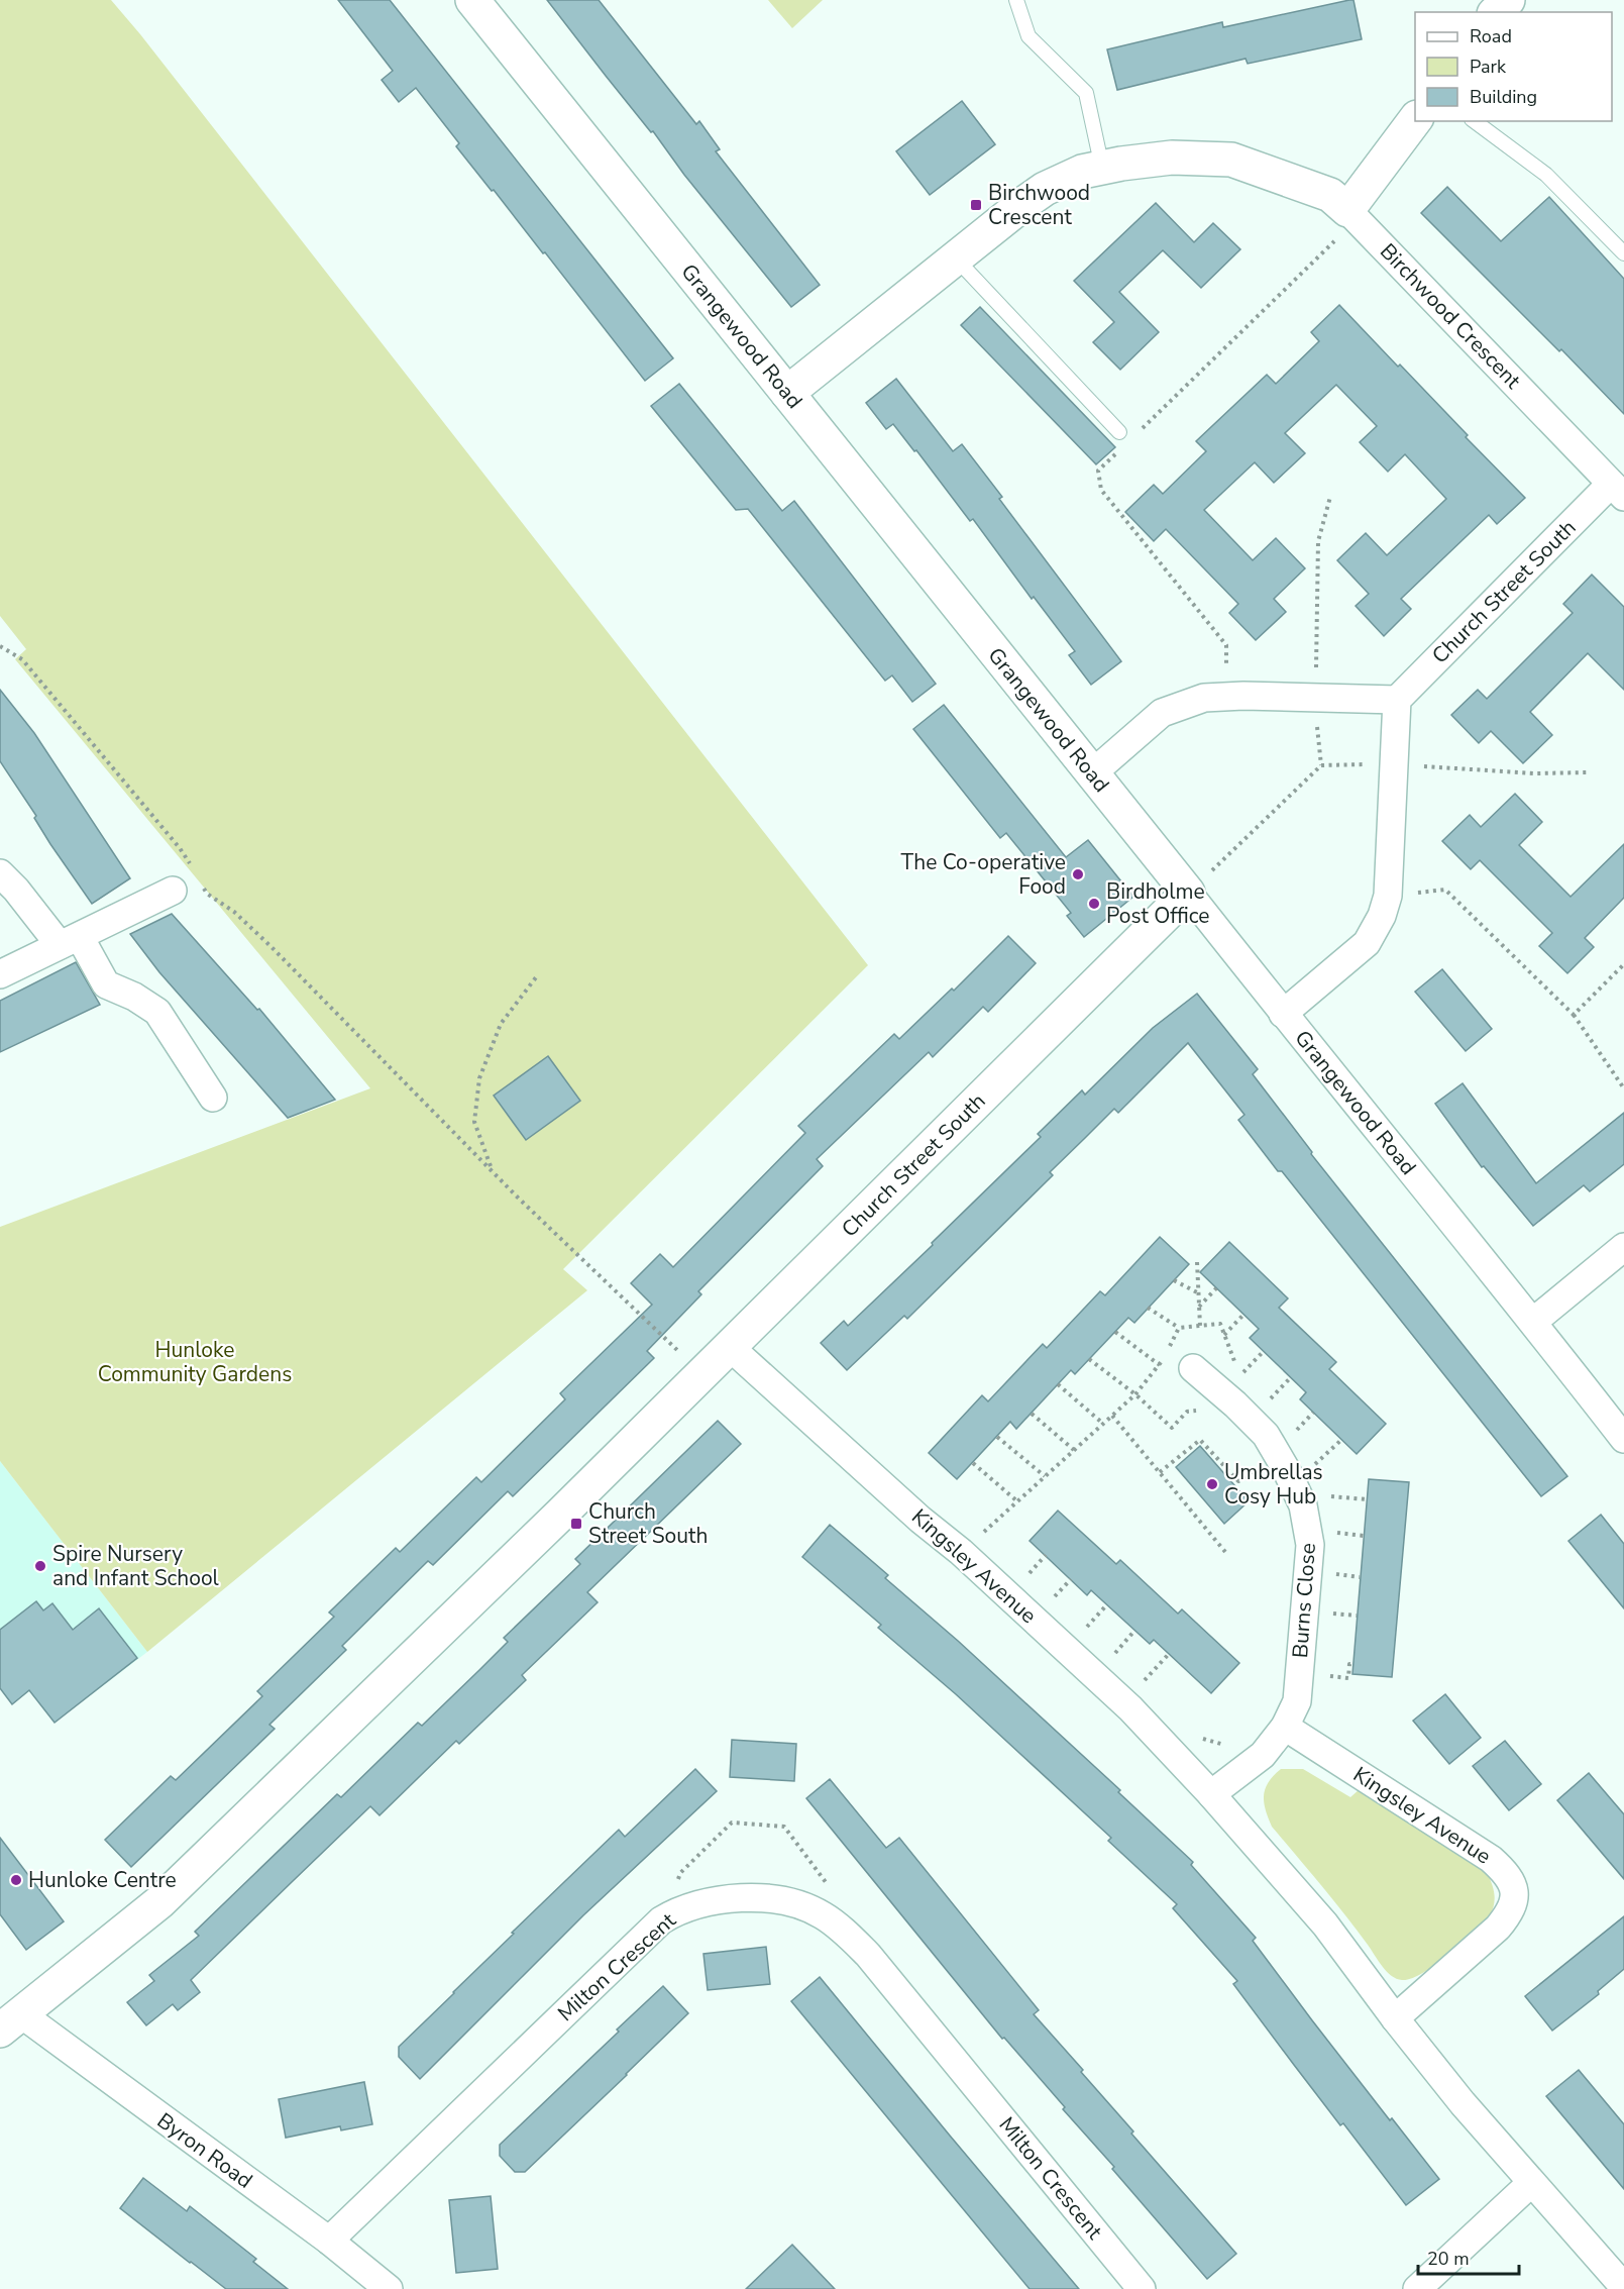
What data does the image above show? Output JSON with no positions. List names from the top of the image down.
{
  "streets": {
    "street": [
      "Birchwood Crescent",
      "Grangewood Road",
      "Church Street South",
      "Kingsley Avenue",
      "Burns Close",
      "Milton Crescent",
      "Byron Road"
    ]
  },
  "crossings": [
    ["Birchwood Crescent", "Grangewood Road"],
    ["Birchwood Crescent", "Church Street South"],
    ["Grangewood Road", "Church Street South"],
    ["Church Street South", "Kingsley Avenue"],
    ["Church Street South", "Byron Road"],
    ["Kingsley Avenue", "Burns Close"],
    ["Milton Crescent", "Byron Road"]
  ],
  "parks": ["Hunloke Community Gardens"],
  "places": {
    "transit": ["Birchwood Crescent", "Church Street South"],
    "other": [
      "The Co-operative Food",
      "Birdholme Post Office",
      "Umbrellas Cosy Hub",
      "Spire Nursery and Infant School",
      "Hunloke Centre"
    ]
  },
  "legend": ["Road", "Park", "Building"],
  "scale_bar": "20 m"
}
